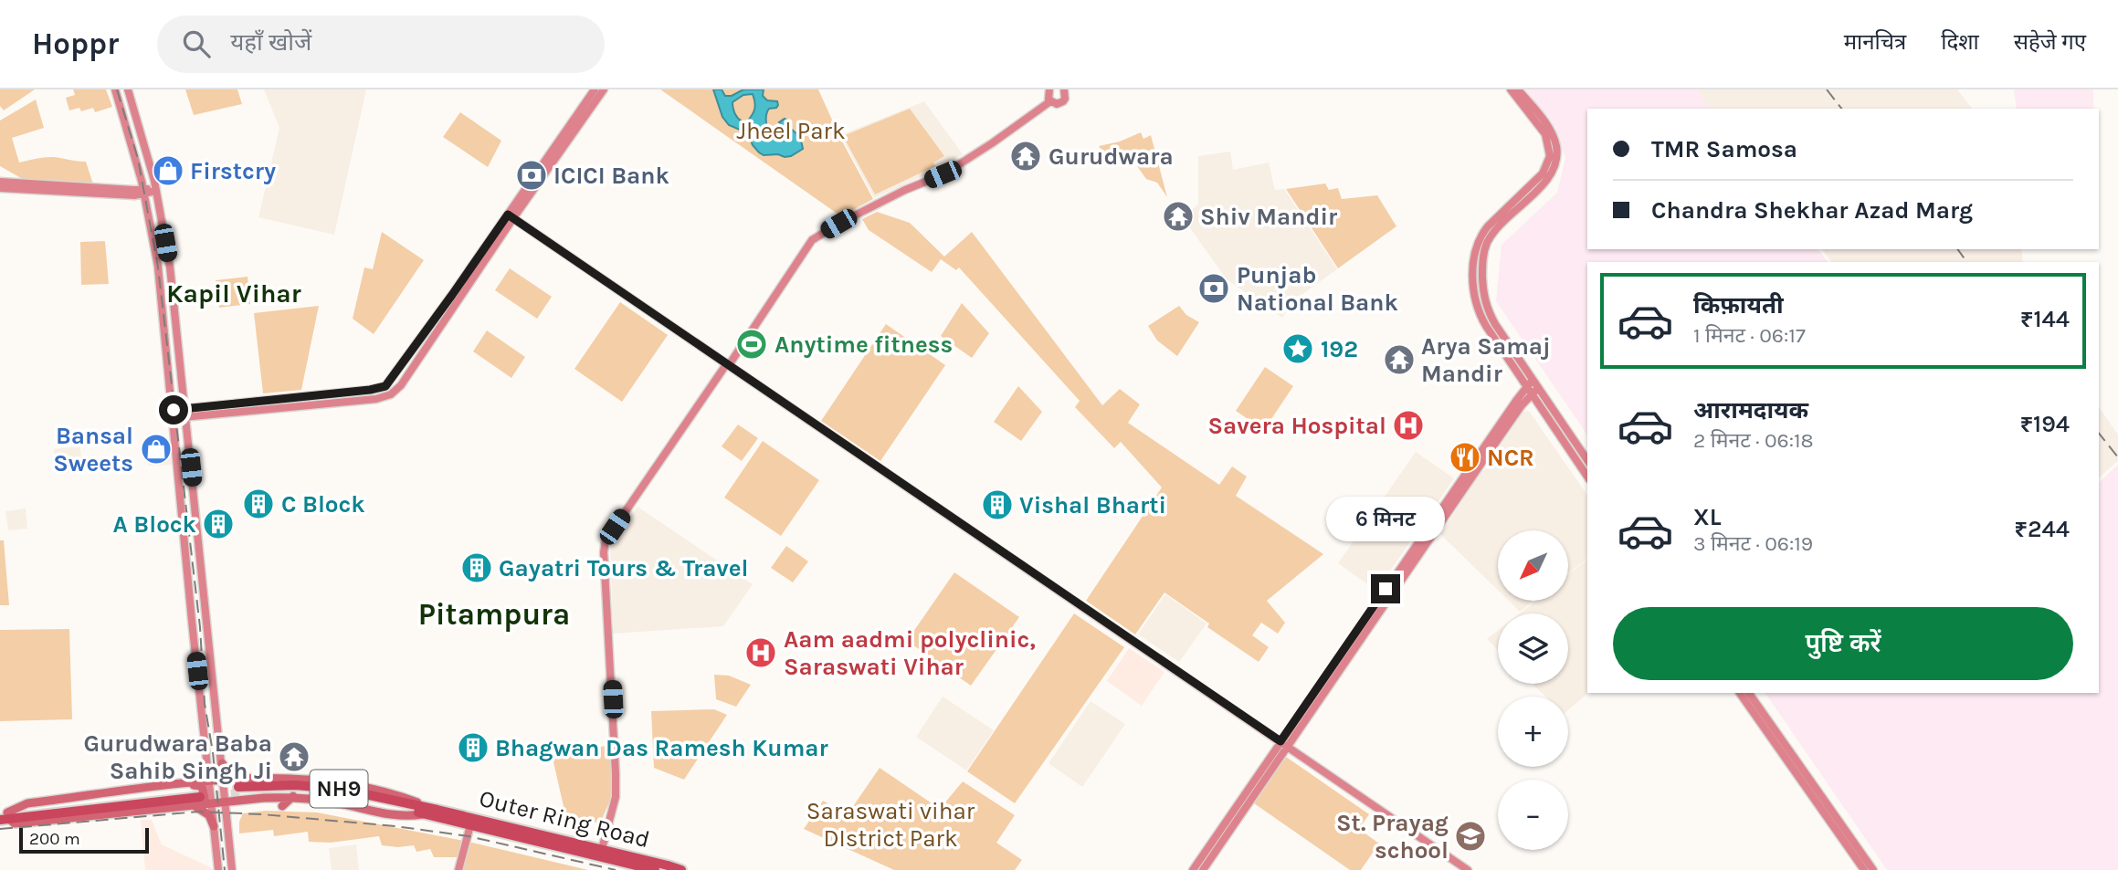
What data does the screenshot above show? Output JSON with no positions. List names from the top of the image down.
{
  "streets": {
    "highway": ["NH9", "Outer Ring Road"]
  },
  "districts": ["Kapil Vihar", "Pitampura"],
  "parks": ["Jheel Park", "Saraswati vihar DIstrict Park"],
  "places": {
    "temple": [
      "Gurudwara",
      "Shiv Mandir",
      "Arya Samaj Mandir",
      "Gurudwara Baba Sahib Singh Ji"
    ],
    "shop": ["Firstcry", "Bansal Sweets"],
    "bank": ["ICICI Bank", "Punjab National Bank"],
    "sports": ["Anytime fitness"],
    "place": ["192"],
    "hospital": ["Savera Hospital", "Aam aadmi polyclinic, Saraswati Vihar"],
    "restaurant": ["NCR"],
    "building": [
      "C Block",
      "Vishal Bharti",
      "A Block",
      "Gayatri Tours & Travel",
      "Bhagwan Das Ramesh Kumar"
    ],
    "school or university": ["St. Prayag school"]
  },
  "scale_bar": "200 m",
  "north": "bottom left",
  "page": {
    "header": "Hoppr",
    "search": "यहाँ खोजें",
    "nav": ["मानचित्र", "दिशा", "सहेजे गए"],
    "banner": ["TMR Samosa", "Chandra Shekhar Azad Marg"],
    "list": [
      {
        "name": "किफ़ायती",
        "note": "1 मिनट · 06:17",
        "value": "₹144"
      },
      {
        "name": "आरामदायक",
        "note": "2 मिनट · 06:18",
        "value": "₹194"
      },
      {
        "name": "XL",
        "note": "3 मिनट · 06:19",
        "value": "₹244"
      }
    ],
    "bubble": "6 मिनट",
    "map_buttons": ["+", "−"],
    "buttons": "पुष्टि करें",
    "scale": "200 m"
  }
}
